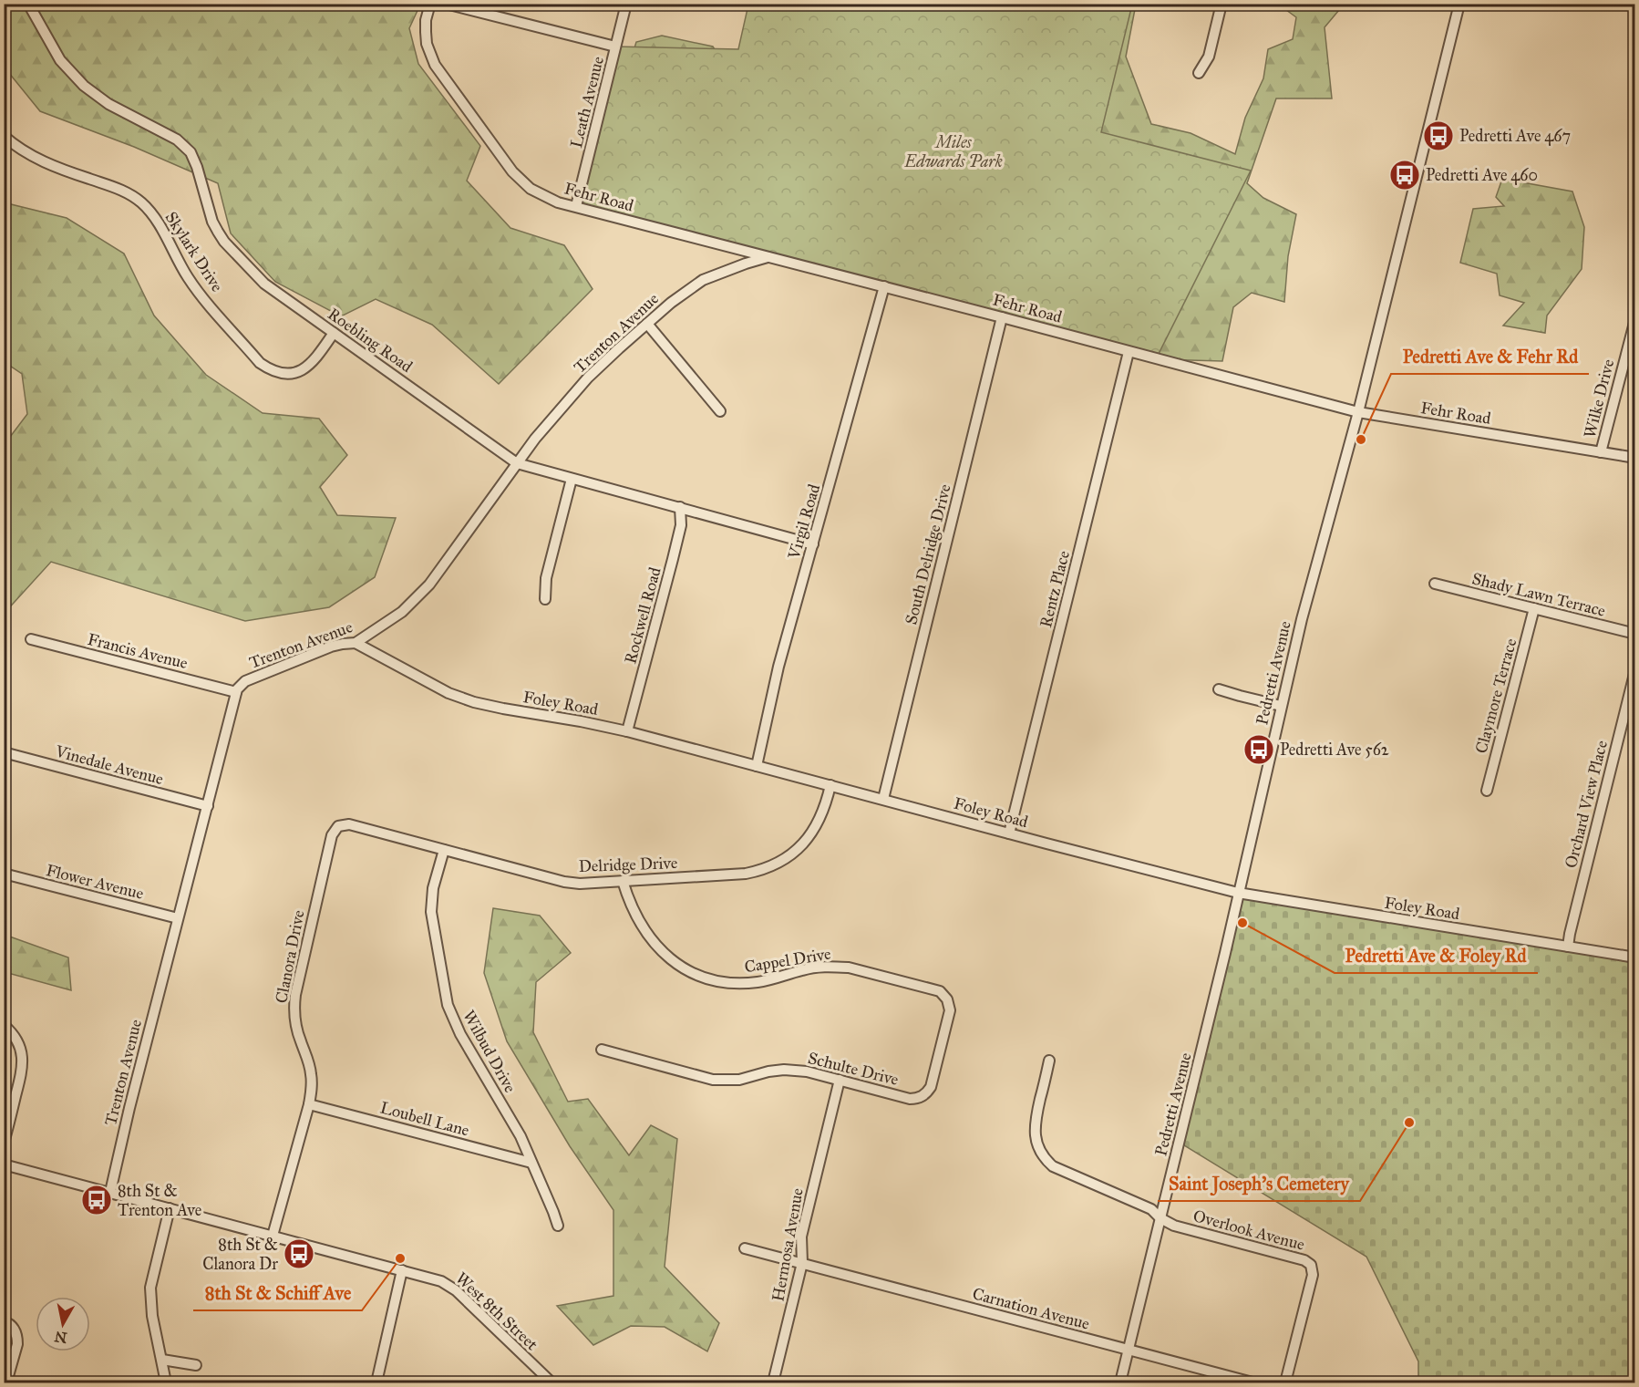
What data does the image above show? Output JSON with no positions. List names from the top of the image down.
{
  "streets": {
    "street": [
      "Leath Avenue",
      "Fehr Road",
      "Skylark Drive",
      "Trenton Avenue",
      "Roebling Road",
      "Wilke Drive",
      "Virgil Road",
      "South Delridge Drive",
      "Rentz Place",
      "Shady Lawn Terrace",
      "Rockwell Road",
      "Francis Avenue",
      "Pedretti Avenue",
      "Claymore Terrace",
      "Foley Road",
      "Vinedale Avenue",
      "Orchard View Place",
      "Delridge Drive",
      "Flower Avenue",
      "Clanora Drive",
      "Cappel Drive",
      "Wilbud Drive",
      "Schulte Drive",
      "Loubell Lane",
      "Overlook Avenue",
      "Hermosa Avenue",
      "Carnation Avenue",
      "West 8th Street"
    ]
  },
  "crossings": [
    ["Leath Avenue", "Fehr Road"],
    ["Fehr Road", "Trenton Avenue"],
    ["Fehr Road", "Wilke Drive"],
    ["Fehr Road", "Virgil Road"],
    ["Fehr Road", "South Delridge Drive"],
    ["Fehr Road", "Rentz Place"],
    ["Fehr Road", "Pedretti Avenue"],
    ["Skylark Drive", "Roebling Road"],
    ["Trenton Avenue", "Roebling Road"],
    ["Trenton Avenue", "Francis Avenue"],
    ["Trenton Avenue", "Foley Road"],
    ["Trenton Avenue", "Vinedale Avenue"],
    ["Trenton Avenue", "Flower Avenue"],
    ["Trenton Avenue", "West 8th Street"],
    ["Roebling Road", "Virgil Road"],
    ["Roebling Road", "Rockwell Road"],
    ["Virgil Road", "Foley Road"],
    ["South Delridge Drive", "Foley Road"],
    ["Rentz Place", "Foley Road"],
    ["Shady Lawn Terrace", "Claymore Terrace"],
    ["Rockwell Road", "Foley Road"],
    ["Pedretti Avenue", "Foley Road"],
    ["Pedretti Avenue", "Overlook Avenue"],
    ["Pedretti Avenue", "Carnation Avenue"],
    ["Foley Road", "Orchard View Place"],
    ["Foley Road", "Delridge Drive"],
    ["Delridge Drive", "Clanora Drive"],
    ["Delridge Drive", "Cappel Drive"],
    ["Delridge Drive", "Wilbud Drive"],
    ["Clanora Drive", "Loubell Lane"],
    ["Clanora Drive", "West 8th Street"],
    ["Cappel Drive", "Schulte Drive"],
    ["Wilbud Drive", "Loubell Lane"],
    ["Schulte Drive", "Hermosa Avenue"],
    ["Hermosa Avenue", "Carnation Avenue"]
  ],
  "parks": ["Miles Edwards Park"],
  "places": {
    "bus stop": [
      "Pedretti Ave 467",
      "Pedretti Ave 460",
      "Pedretti Ave 562",
      "8th St & Trenton Ave",
      "8th St & Clanora Dr"
    ],
    "other": [
      "Pedretti Ave & Fehr Rd",
      "Pedretti Ave & Foley Rd",
      "Saint Joseph’s Cemetery",
      "8th St & Schiff Ave"
    ]
  },
  "north": "bottom"
}
